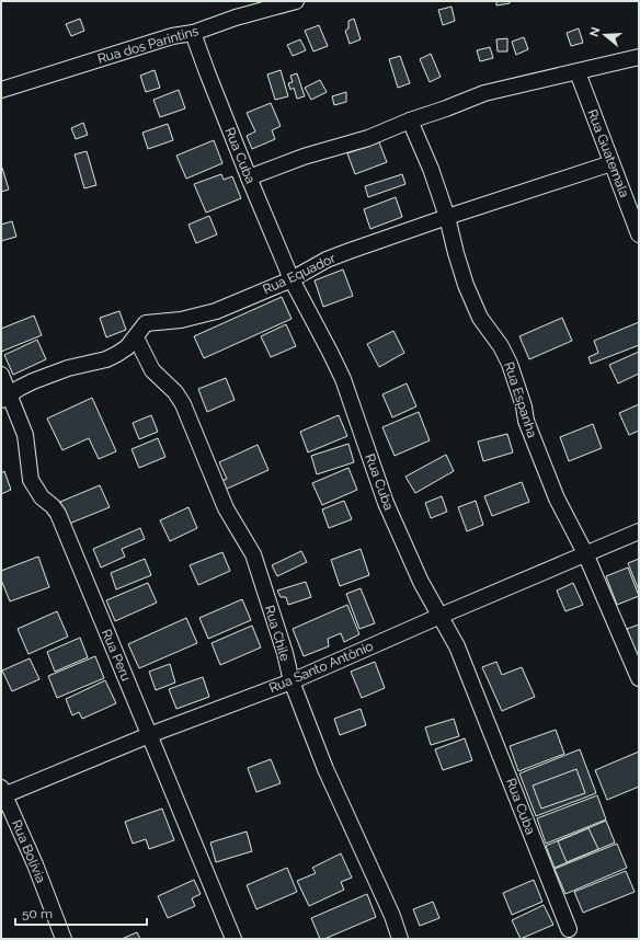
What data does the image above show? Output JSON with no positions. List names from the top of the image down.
{
  "streets": {
    "street": [
      "Rua dos Parintins",
      "Rua Guatemala",
      "Rua Cuba",
      "Rua Equador",
      "Rua Espanha",
      "Rua Chile",
      "Rua Peru",
      "Rua Santo Antônio",
      "Rua Bolívia"
    ]
  },
  "crossings": [
    ["Rua dos Parintins", "Rua Cuba"],
    ["Rua Guatemala", "Rua Equador"],
    ["Rua Cuba", "Rua Equador"],
    ["Rua Cuba", "Rua Santo Antônio"],
    ["Rua Equador", "Rua Espanha"],
    ["Rua Equador", "Rua Chile"],
    ["Rua Equador", "Rua Peru"],
    ["Rua Espanha", "Rua Santo Antônio"],
    ["Rua Chile", "Rua Santo Antônio"],
    ["Rua Peru", "Rua Santo Antônio"],
    ["Rua Santo Antônio", "Rua Bolívia"]
  ],
  "scale_bar": "50 m",
  "north": "left"
}
